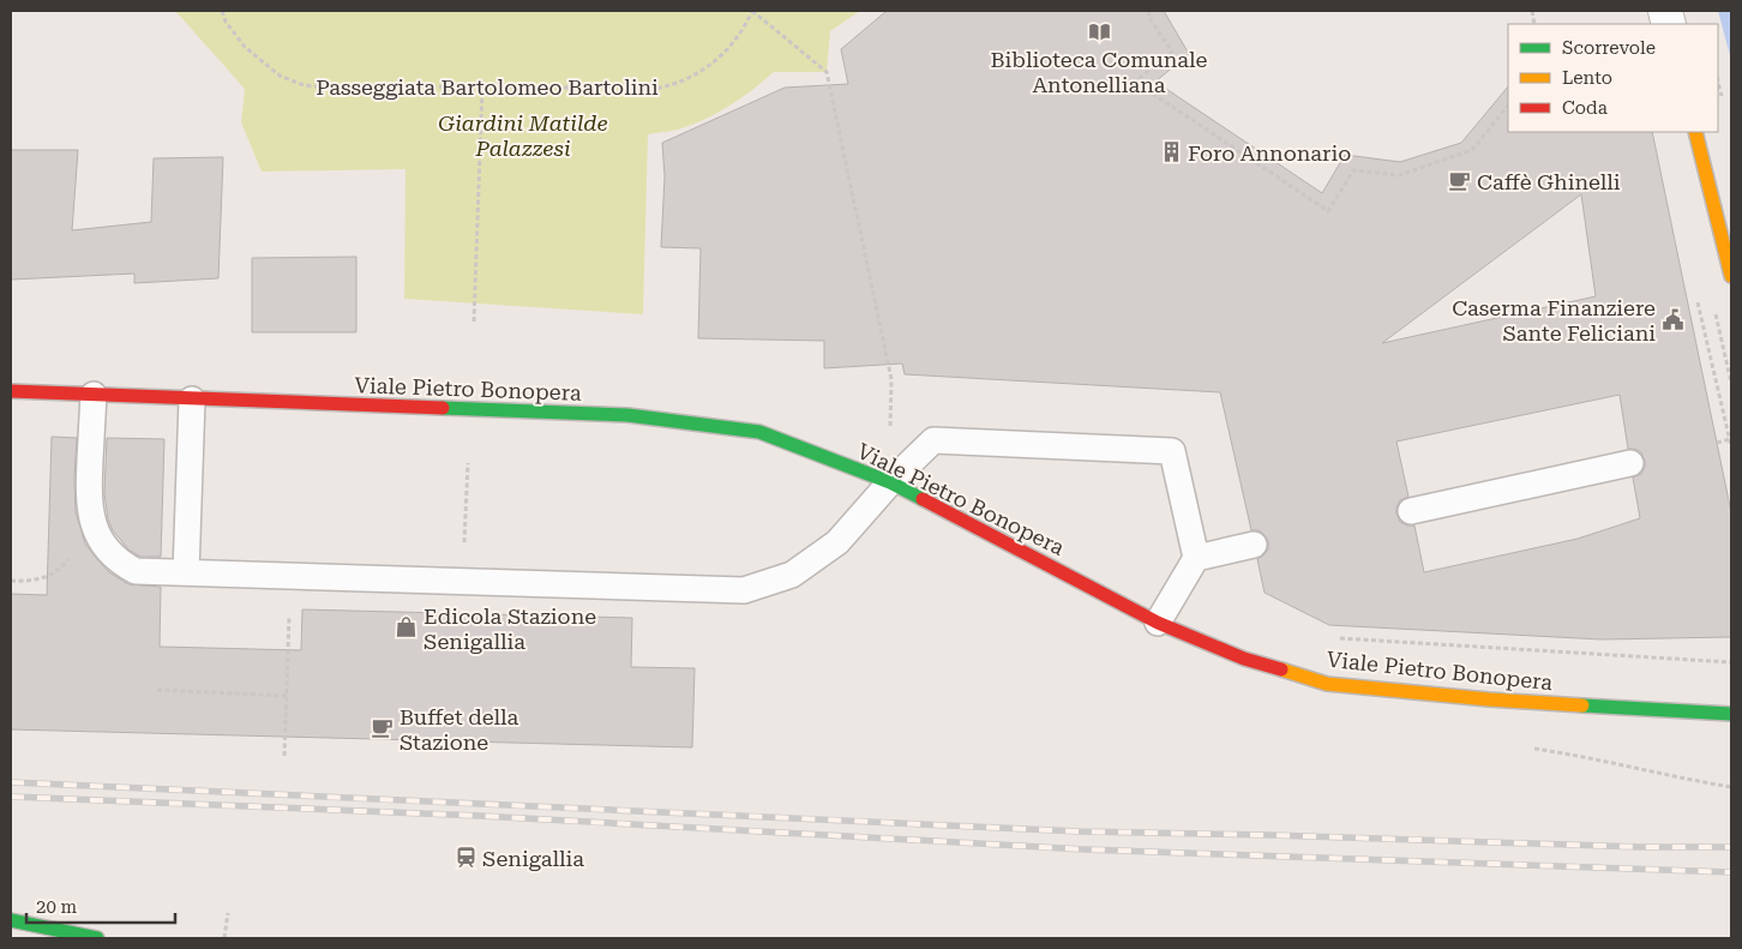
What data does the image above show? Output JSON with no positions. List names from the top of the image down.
{
  "streets": {
    "main road": ["Viale Pietro Bonopera"],
    "path": ["Passeggiata Bartolomeo Bartolini"]
  },
  "parks": ["Giardini Matilde Palazzesi"],
  "places": {
    "library": ["Biblioteca Comunale Antonelliana"],
    "building": ["Foro Annonario"],
    "cafe": ["Caffè Ghinelli", "Buffet della Stazione"],
    "public building": ["Caserma Finanziere Sante Feliciani"],
    "shop": ["Edicola Stazione Senigallia"],
    "station": ["Senigallia"]
  },
  "legend": ["Scorrevole", "Lento", "Coda"],
  "scale_bar": "20 m"
}
